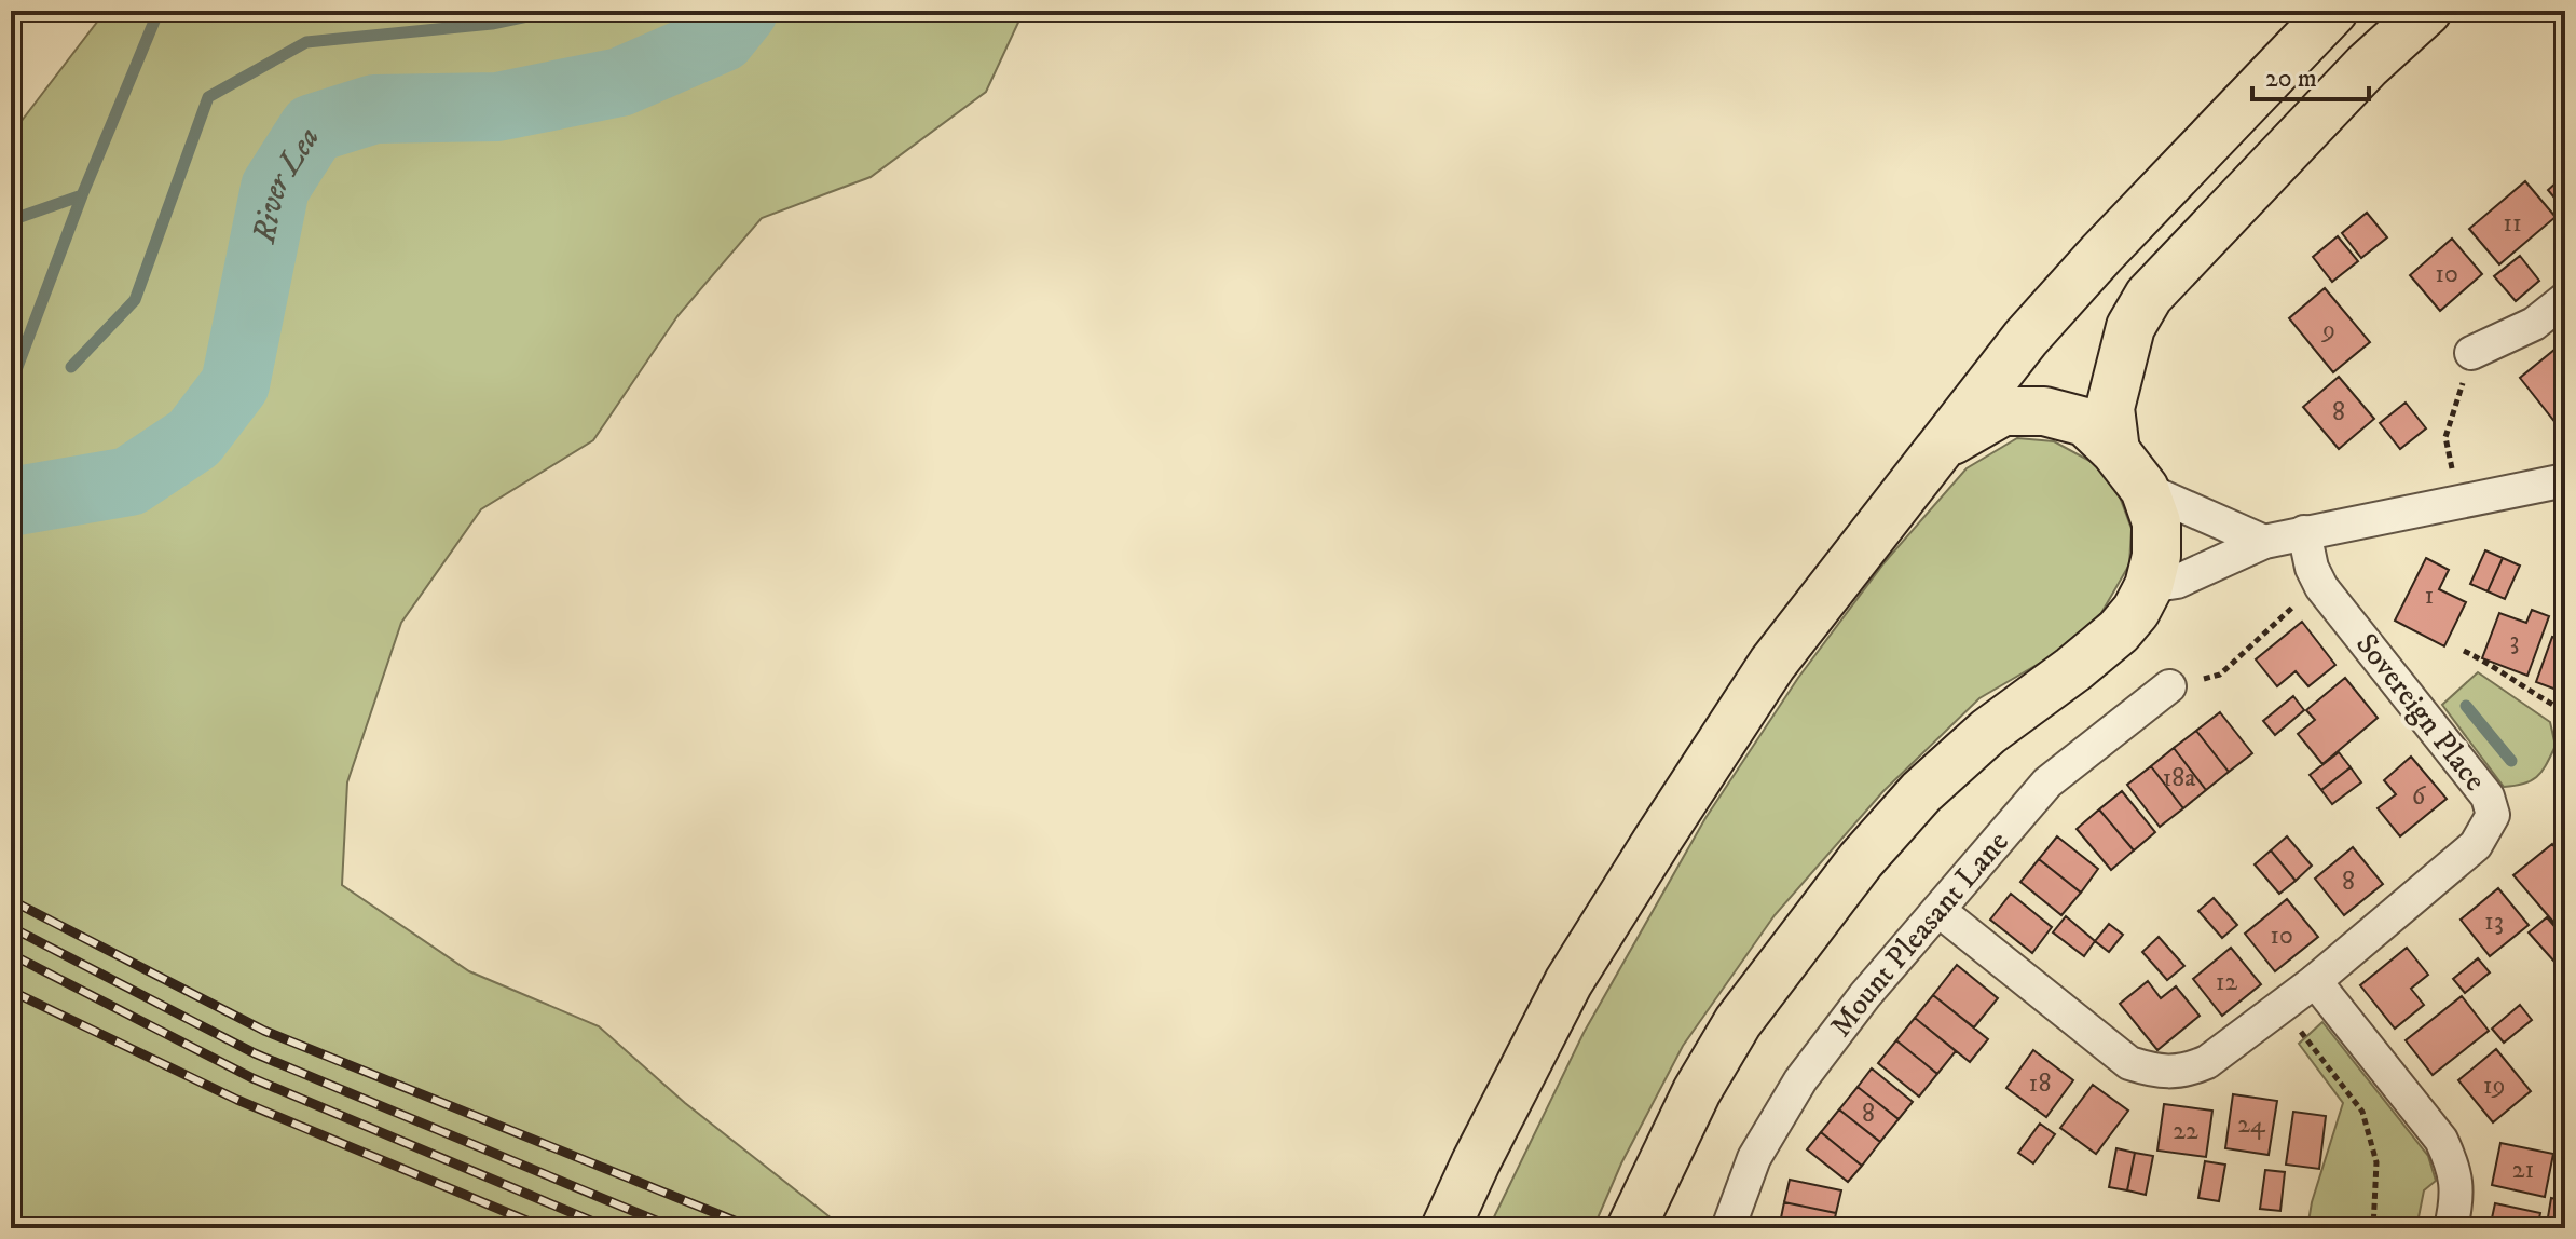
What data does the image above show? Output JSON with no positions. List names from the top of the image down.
{
  "streets": {
    "street": ["Sovereign Place", "Mount Pleasant Lane"]
  },
  "crossings": [
    ["Sovereign Place", "Mount Pleasant Lane"]
  ],
  "water": ["River Lea"],
  "house_numbers": [
    "11",
    "10",
    "9",
    "8",
    "1",
    "3",
    "18a",
    "6",
    "8",
    "13",
    "10",
    "12",
    "18",
    "19",
    "8",
    "24",
    "22",
    "21"
  ],
  "scale_bar": "20 m"
}
